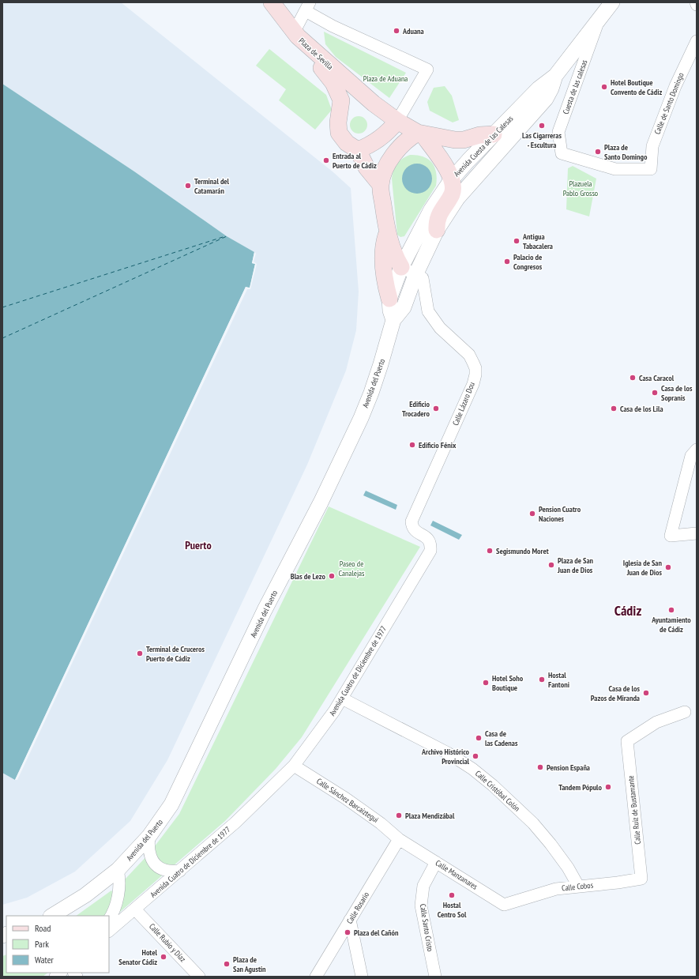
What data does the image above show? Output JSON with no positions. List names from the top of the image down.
{
  "streets": {
    "main road": ["Plaza de Sevilla", "Avenida Cuesta de las Calesas"],
    "street": [
      "Cuesta de las calesas",
      "Calle de Santo Domingo",
      "Avenida del Puerto",
      "Calle Lázaro Dou",
      "Avenida Cuatro de Diciembre de 1977",
      "Calle Cristóbal Colón",
      "Calle Sánchez Barcaiztegui",
      "Calle Ruiz de Bustamante",
      "Calle Manzanares",
      "Calle Cobos",
      "Calle Rosario",
      "Calle Santo Cristo",
      "Calle Rubio y Díaz"
    ]
  },
  "crossings": [
    ["Plaza de Sevilla", "Avenida Cuesta de las Calesas"],
    ["Cuesta de las calesas", "Calle de Santo Domingo"],
    ["Cuesta de las calesas", "Avenida Cuesta de las Calesas"],
    ["Avenida Cuesta de las Calesas", "Avenida del Puerto"],
    ["Avenida Cuesta de las Calesas", "Calle Lázaro Dou"],
    ["Calle Lázaro Dou", "Avenida Cuatro de Diciembre de 1977"],
    ["Avenida Cuatro de Diciembre de 1977", "Calle Cristóbal Colón"],
    ["Avenida Cuatro de Diciembre de 1977", "Calle Sánchez Barcaiztegui"],
    ["Avenida Cuatro de Diciembre de 1977", "Calle Rubio y Díaz"],
    ["Calle Cristóbal Colón", "Calle Cobos"],
    ["Calle Sánchez Barcaiztegui", "Calle Manzanares"],
    ["Calle Sánchez Barcaiztegui", "Calle Rosario"],
    ["Calle Ruiz de Bustamante", "Calle Cobos"],
    ["Calle Manzanares", "Calle Cobos"],
    ["Calle Manzanares", "Calle Rosario"],
    ["Calle Manzanares", "Calle Santo Cristo"]
  ],
  "districts": ["Puerto", "Cádiz"],
  "parks": ["Plaza de Aduana", "Plazuela Pablo Grosso", "Paseo de Canalejas"],
  "places": [
    "Aduana",
    "Hotel Boutique Convento de Cádiz",
    "Las Cigarreras - Escultura",
    "Plaza de Santo Domingo",
    "Entrada al Puerto de Cádiz",
    "Terminal del Catamarán",
    "Antigua Tabacalera",
    "Palacio de Congresos",
    "Casa Caracol",
    "Casa de los Sopranis",
    "Edificio Trocadero",
    "Casa de los Lila",
    "Edificio Fénix",
    "Pension Cuatro Naciones",
    "Segismundo Moret",
    "Plaza de San Juan de Dios",
    "Iglesia de San Juan de Dios",
    "Blas de Lezo",
    "Ayuntamiento de Cádiz",
    "Terminal de Cruceros Puerto de Cádiz",
    "Hostal Fantoni",
    "Hotel Soho Boutique",
    "Casa de los Pazos de Miranda",
    "Casa de las Cadenas",
    "Archivo Histórico Provincial",
    "Pension España",
    "Tandem Pópulo",
    "Plaza Mendizábal",
    "Hostal Centro Sol",
    "Plaza del Cañón",
    "Hotel Senator Cádiz",
    "Plaza de San Agustín"
  ],
  "legend": ["Road", "Park", "Water"]
}
